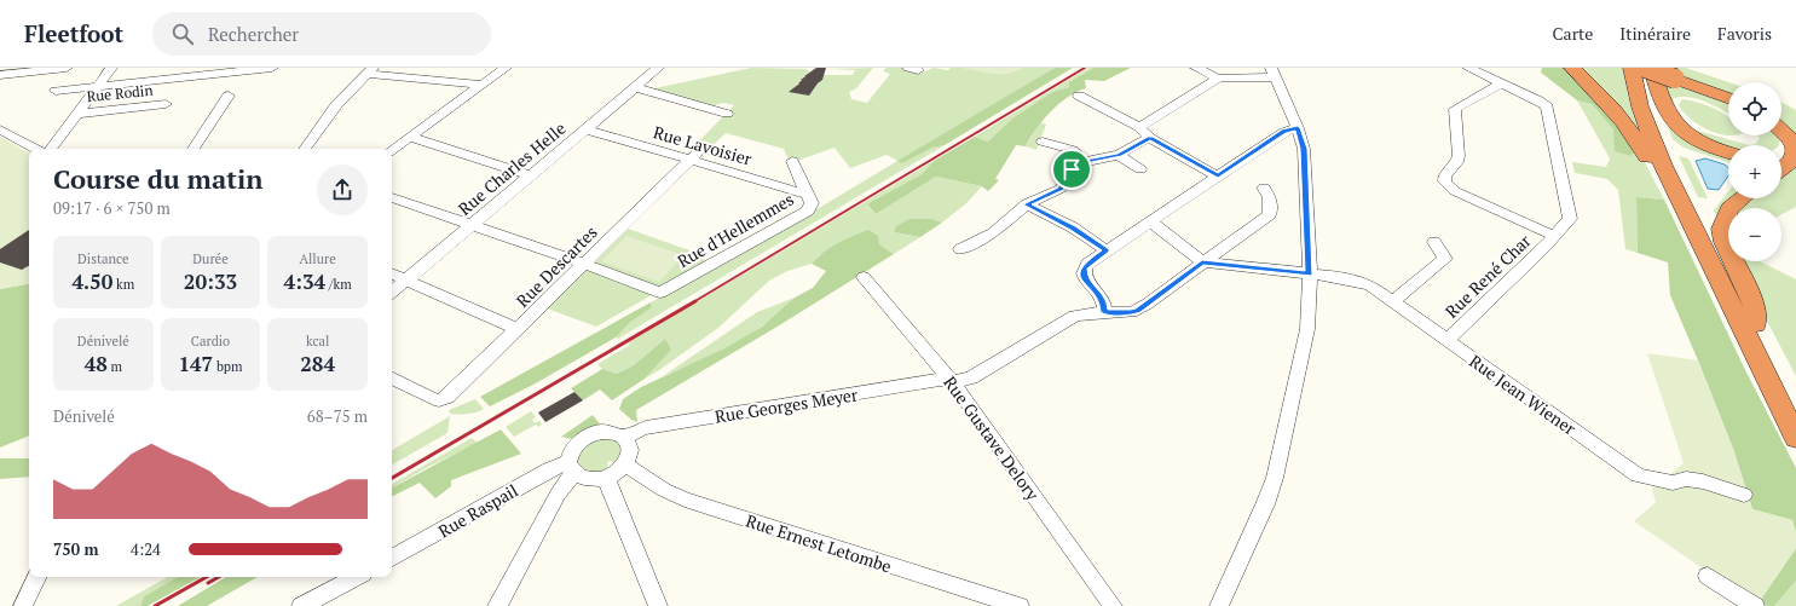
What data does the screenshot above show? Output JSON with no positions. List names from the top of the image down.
{
  "streets": {
    "street": [
      "Rue Rodin",
      "Rue Lavoisier",
      "Rue Charles Helle",
      "Rue d'Hellemmes",
      "Rue Descartes",
      "Rue René Char",
      "Rue Jean Wiener",
      "Rue Georges Meyer",
      "Rue Gustave Delory",
      "Rue Raspail",
      "Rue Ernest Letombe"
    ]
  },
  "crossings": [
    ["Rue Lavoisier", "Rue Charles Helle"],
    ["Rue Lavoisier", "Rue d'Hellemmes"],
    ["Rue Lavoisier", "Rue Descartes"],
    ["Rue d'Hellemmes", "Rue Descartes"],
    ["Rue René Char", "Rue Jean Wiener"],
    ["Rue Jean Wiener", "Rue Georges Meyer"],
    ["Rue Georges Meyer", "Rue Gustave Delory"],
    ["Rue Georges Meyer", "Rue Raspail"],
    ["Rue Georges Meyer", "Rue Ernest Letombe"],
    ["Rue Raspail", "Rue Ernest Letombe"]
  ],
  "page": {
    "header": "Fleetfoot",
    "search": "Rechercher",
    "nav": ["Carte", "Itinéraire", "Favoris"],
    "map_buttons": ["+", "−"],
    "heading": ["Course du matin", "09:17 · 6 × 750 m"],
    "stats": [
      ["Distance", "4.50 km"],
      ["Durée", "20:33"],
      ["Allure", "4:34 /km"],
      ["Dénivelé", "48 m"],
      ["Cardio", "147 bpm"],
      ["kcal", "284"]
    ],
    "chart": ["Dénivelé", "68–75 m"],
    "list": [
      {
        "name": "750 m",
        "note": "4:24"
      }
    ]
  }
}
